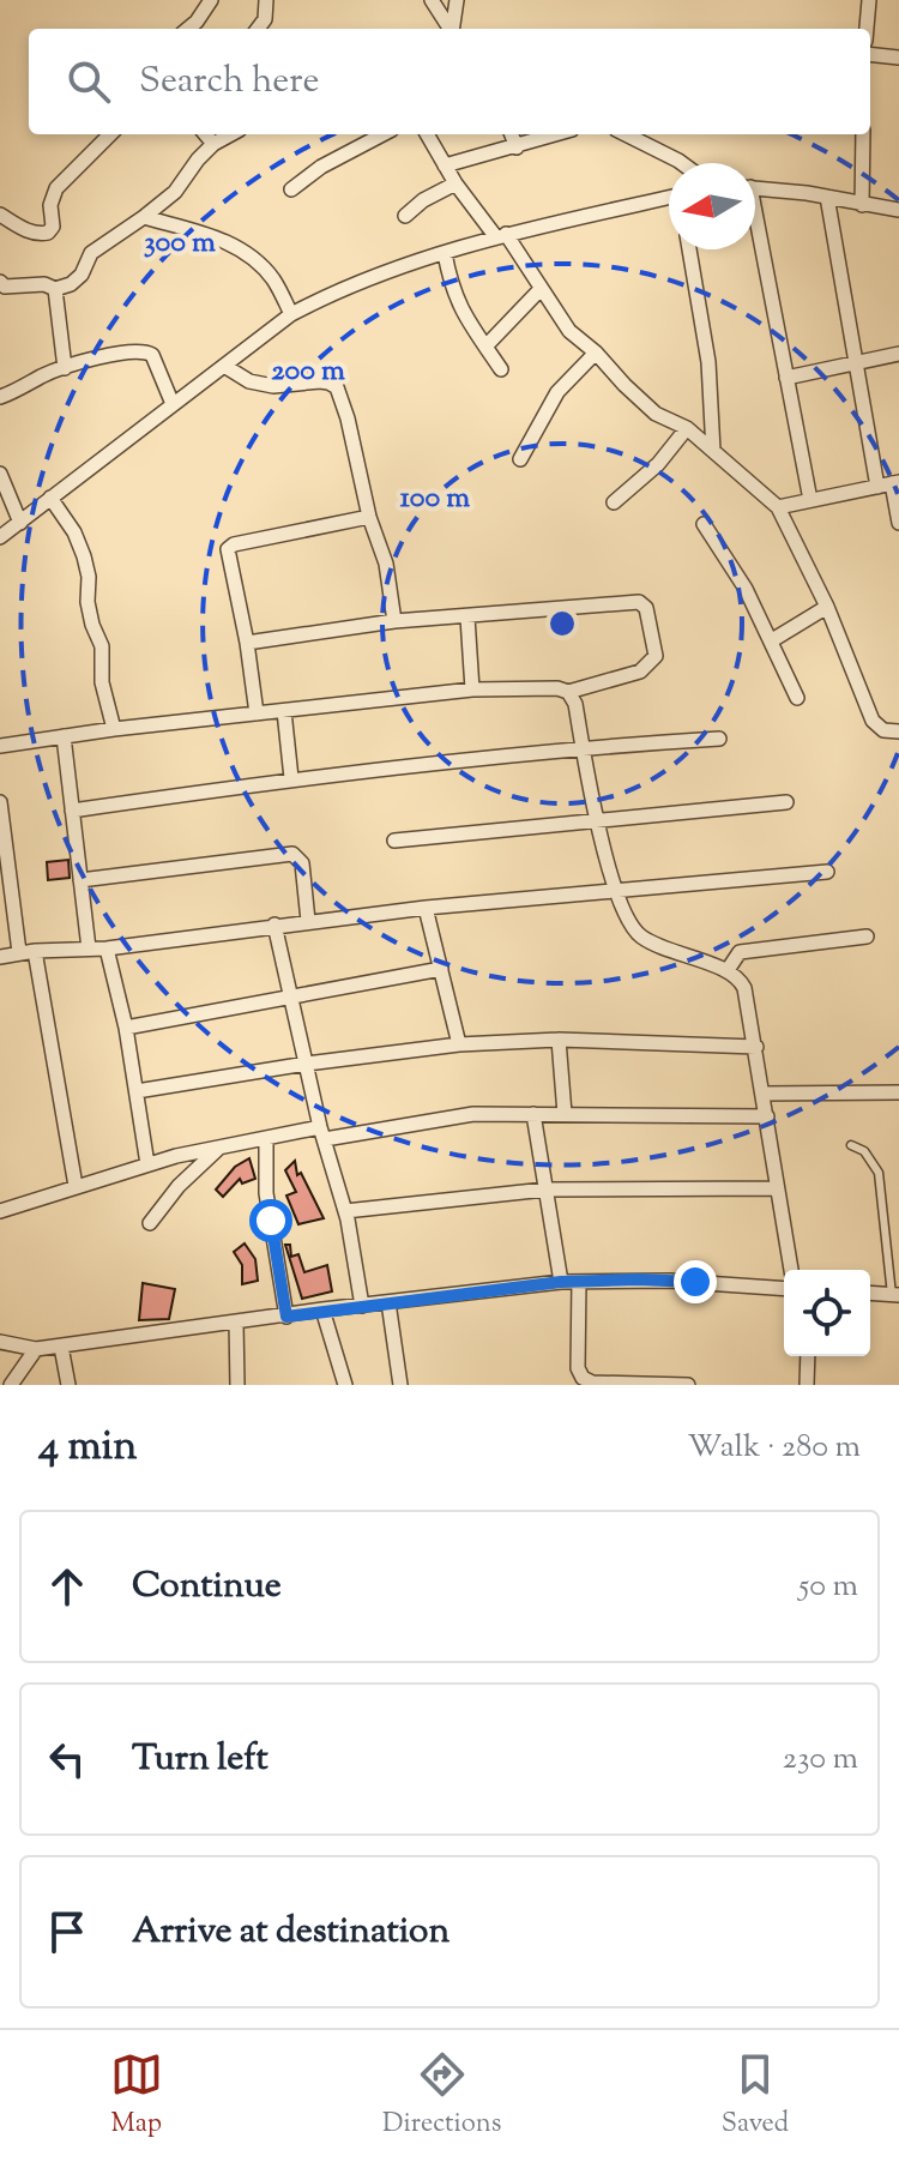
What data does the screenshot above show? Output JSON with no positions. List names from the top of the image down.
{
  "north": "left",
  "page": {
    "search": "Search here",
    "heading": ["4 min", "Walk · 280 m"],
    "list": [
      ["Continue", "50 m"],
      ["Turn left", "230 m"],
      "Arrive at destination"
    ],
    "nav": ["Map", "Directions", "Saved"]
  },
  "rings": ["300 m", "200 m", "100 m"]
}
